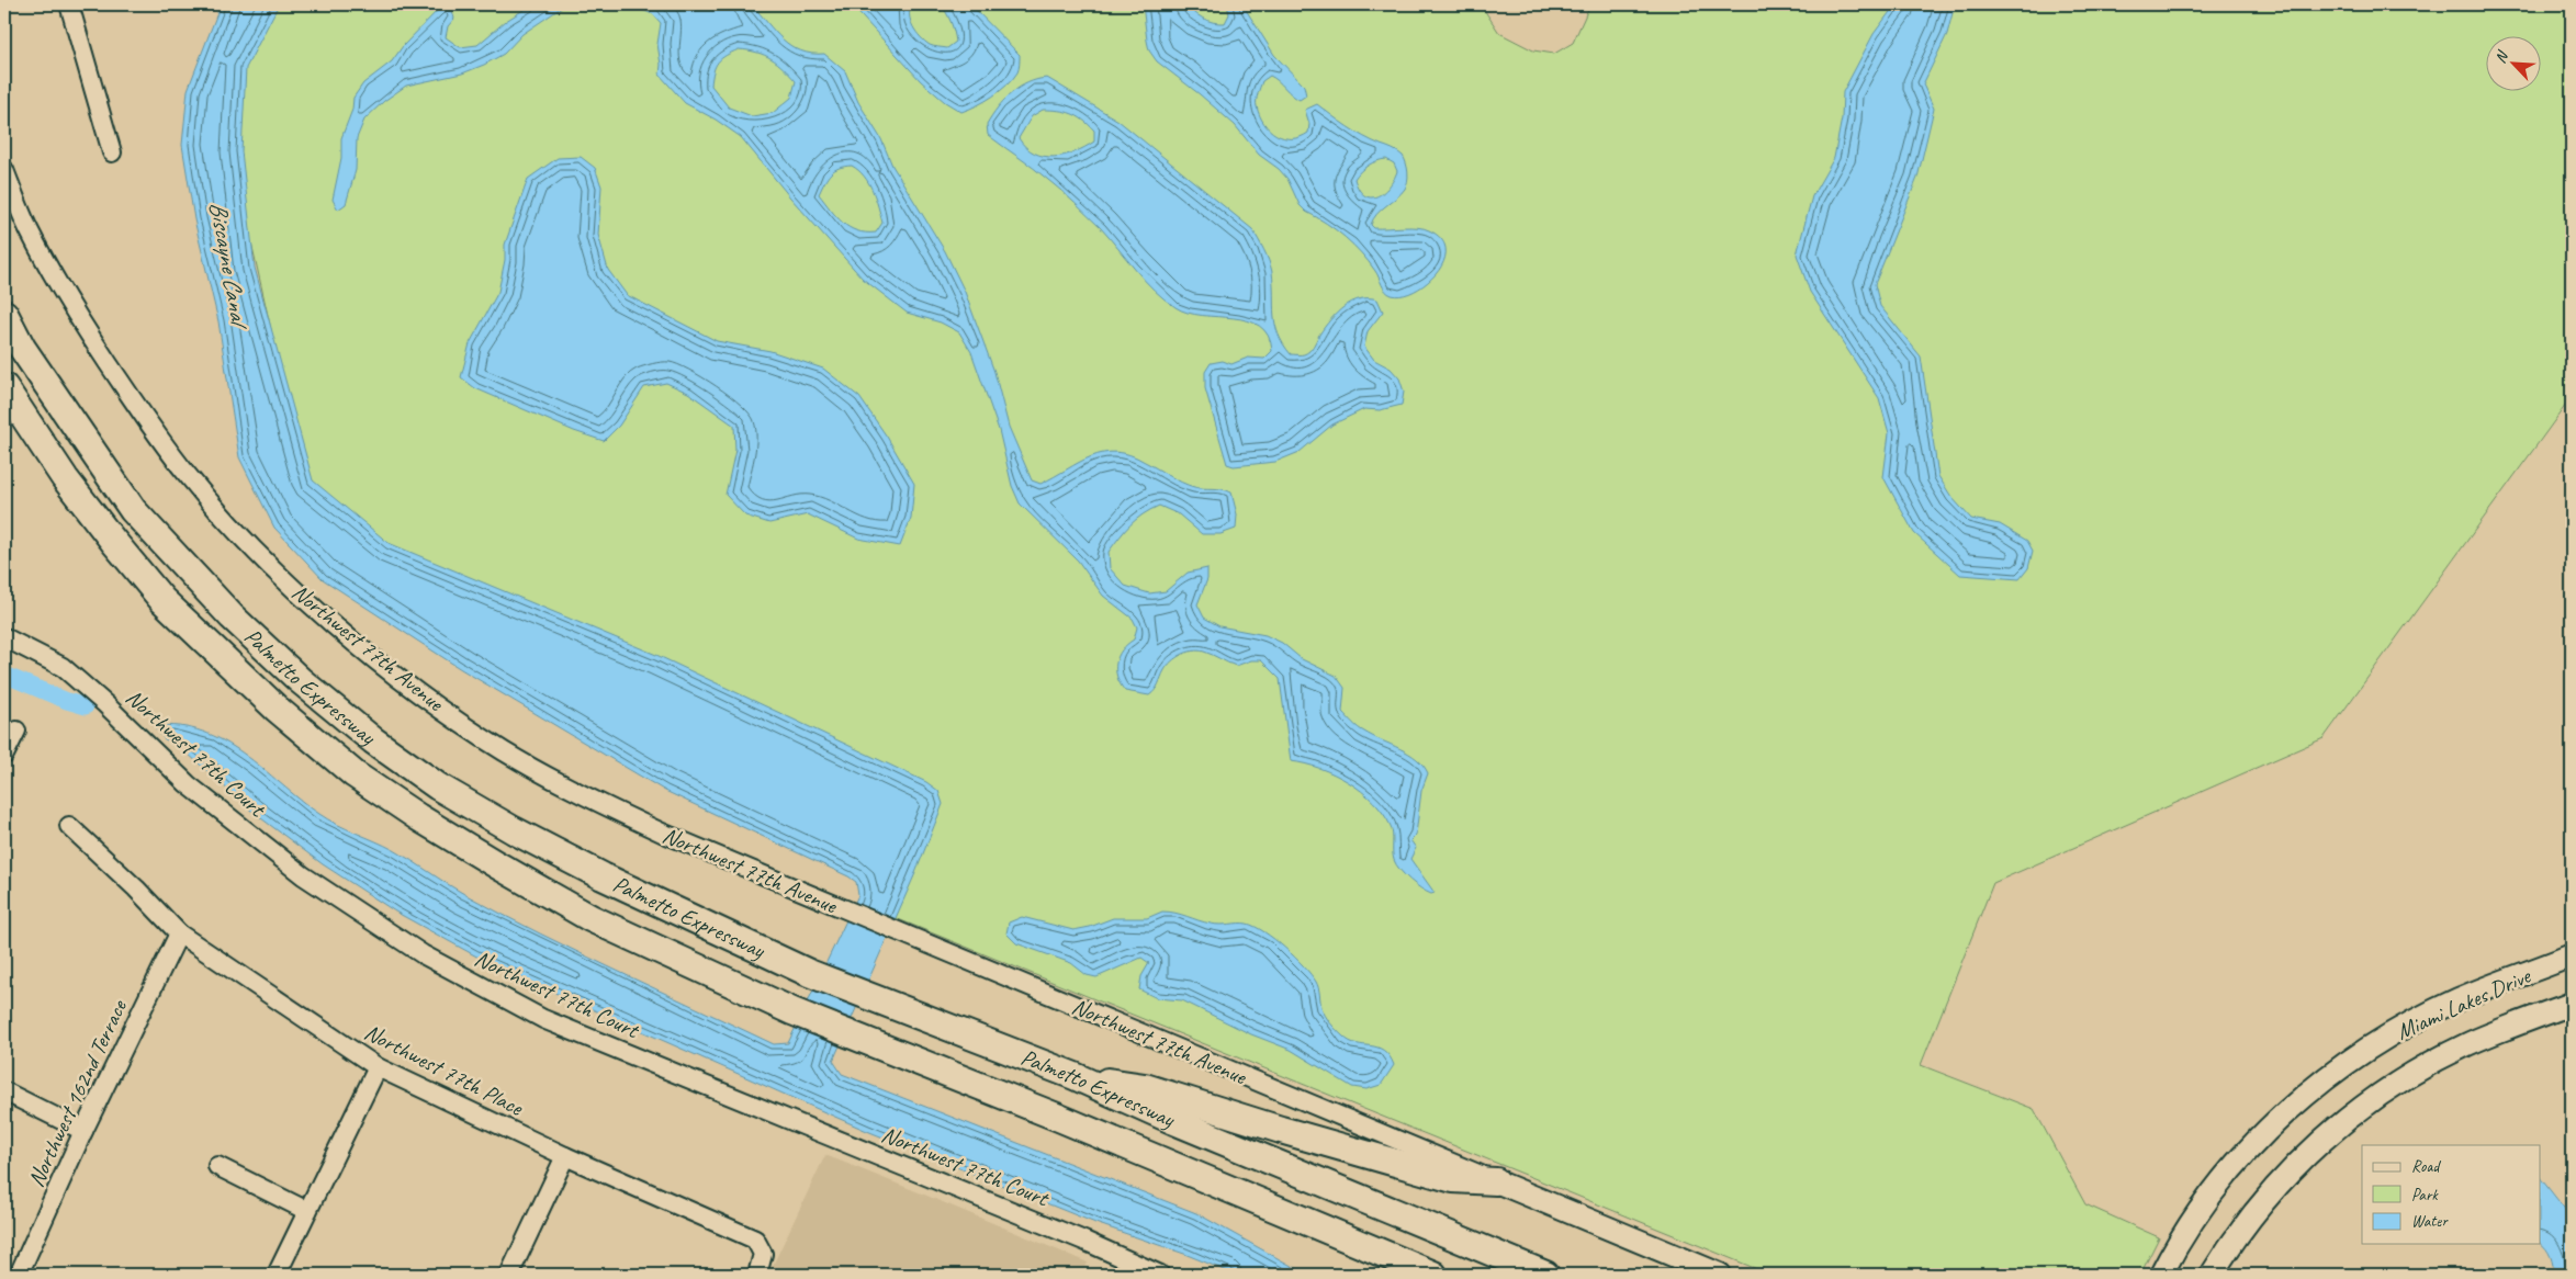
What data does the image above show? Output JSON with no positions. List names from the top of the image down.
{
  "streets": {
    "highway": ["Palmetto Expressway"],
    "main road": ["Northwest 77th Avenue", "Miami Lakes Drive"],
    "street": ["Northwest 77th Court", "Northwest 77th Place", "Northwest 162nd Terrace"]
  },
  "crossings": [
    ["Northwest 77th Place", "Northwest 162nd Terrace"]
  ],
  "water": ["Biscayne Canal"],
  "legend": ["Road", "Park", "Water"],
  "north": "top left"
}
